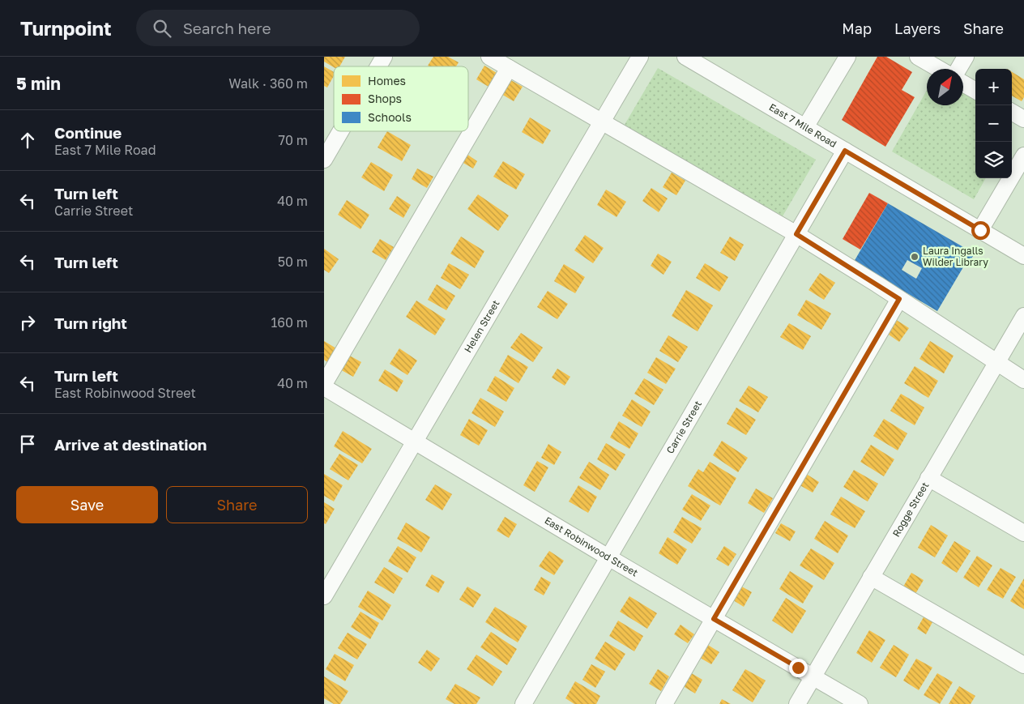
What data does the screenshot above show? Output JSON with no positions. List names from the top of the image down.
{
  "streets": {
    "street": [
      "East 7 Mile Road",
      "Helen Street",
      "Carrie Street",
      "Rogge Street",
      "East Robinwood Street"
    ]
  },
  "crossings": [
    ["East 7 Mile Road", "Carrie Street"],
    ["Helen Street", "East Robinwood Street"],
    ["Carrie Street", "East Robinwood Street"],
    ["Rogge Street", "East Robinwood Street"]
  ],
  "places": ["Laura Ingalls Wilder Library"],
  "legend": ["Homes", "Shops", "Schools"],
  "north": "top right",
  "page": {
    "header": "Turnpoint",
    "search": "Search here",
    "nav": ["Map", "Layers", "Share"],
    "heading": ["5 min", "Walk · 360 m"],
    "map_buttons": ["+", "−"],
    "list": [
      ["Continue", "East 7 Mile Road", "70 m"],
      ["Turn left", "Carrie Street", "40 m"],
      ["Turn left", "50 m"],
      ["Turn right", "160 m"],
      ["Turn left", "East Robinwood Street", "40 m"],
      "Arrive at destination"
    ],
    "buttons": ["Save", "Share"]
  }
}
